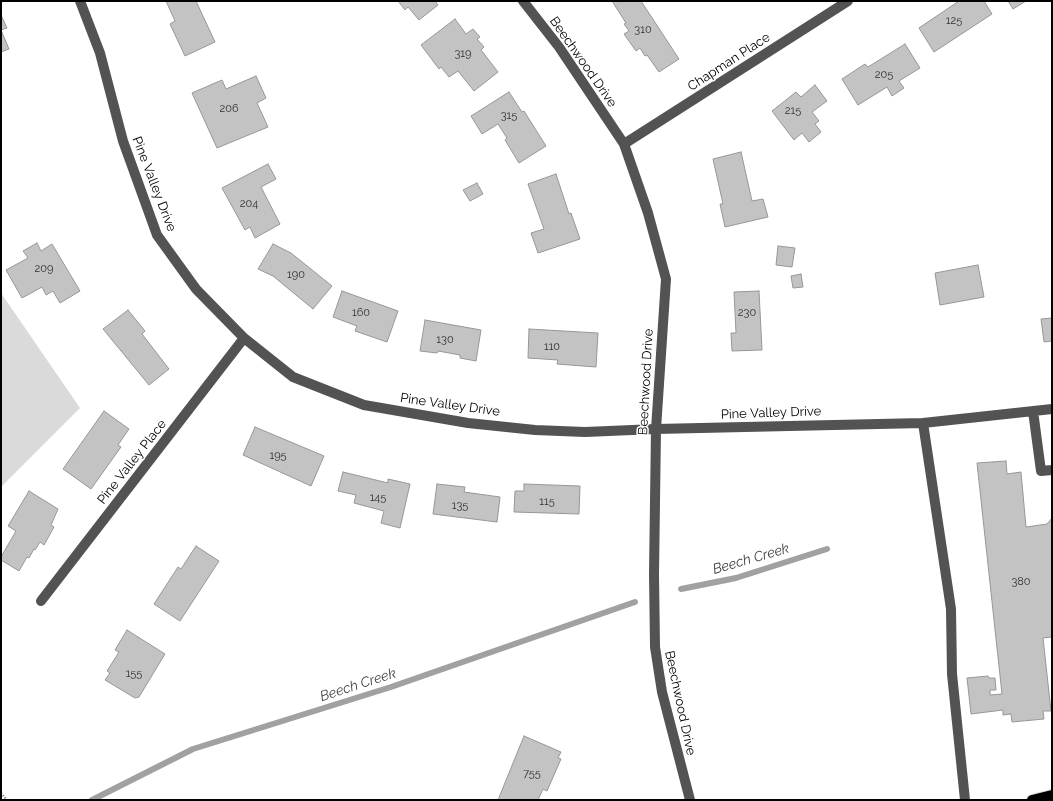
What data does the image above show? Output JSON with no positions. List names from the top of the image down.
{
  "streets": {
    "street": [
      "Beechwood Drive",
      "Chapman Place",
      "Pine Valley Drive",
      "Pine Valley Place"
    ]
  },
  "crossings": [
    ["Beechwood Drive", "Chapman Place"],
    ["Beechwood Drive", "Pine Valley Drive"],
    ["Pine Valley Drive", "Pine Valley Place"]
  ],
  "water": ["Beech Creek"],
  "house_numbers": [
    "125",
    "310",
    "319",
    "205",
    "206",
    "215",
    "315",
    "204",
    "209",
    "190",
    "160",
    "230",
    "130",
    "110",
    "195",
    "145",
    "115",
    "135",
    "380",
    "155",
    "755"
  ]
}
